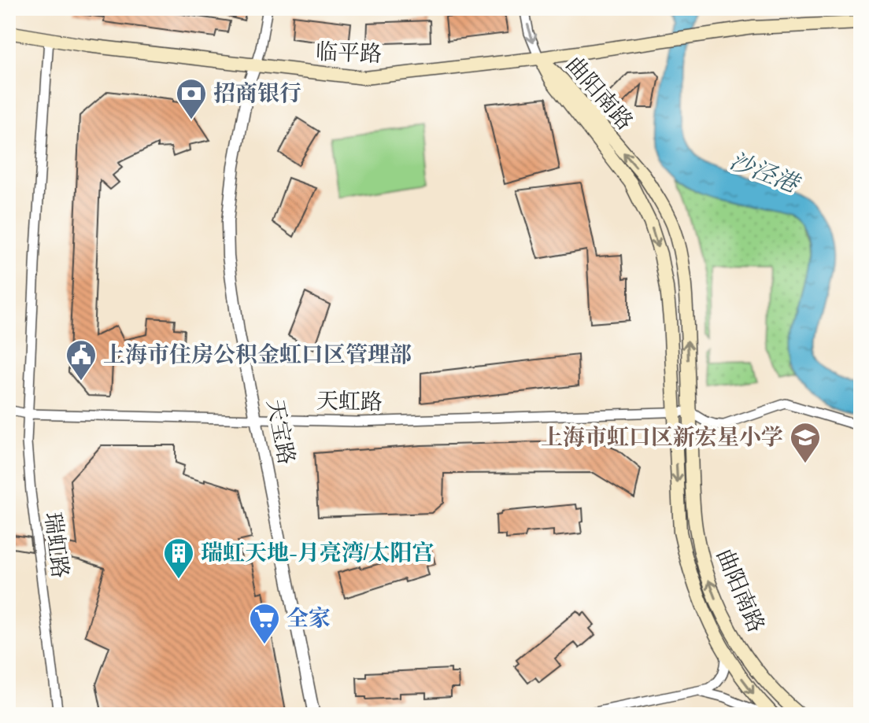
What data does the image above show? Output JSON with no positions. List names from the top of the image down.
{
  "streets": {
    "main road": ["临平路", "曲阳南路"],
    "street": ["天虹路", "天宝路", "瑞虹路"]
  },
  "crossings": [
    ["临平路", "曲阳南路"],
    ["临平路", "天宝路"],
    ["临平路", "瑞虹路"],
    ["曲阳南路", "天虹路"],
    ["天虹路", "天宝路"],
    ["天虹路", "瑞虹路"]
  ],
  "water": ["沙泾港"],
  "places": {
    "bank": ["招商银行"],
    "public building": ["上海市住房公积金虹口区管理部"],
    "school or university": ["上海市虹口区新宏星小学"],
    "building": ["瑞虹天地-月亮湾/太阳宫"],
    "supermarket": ["全家"]
  }
}
